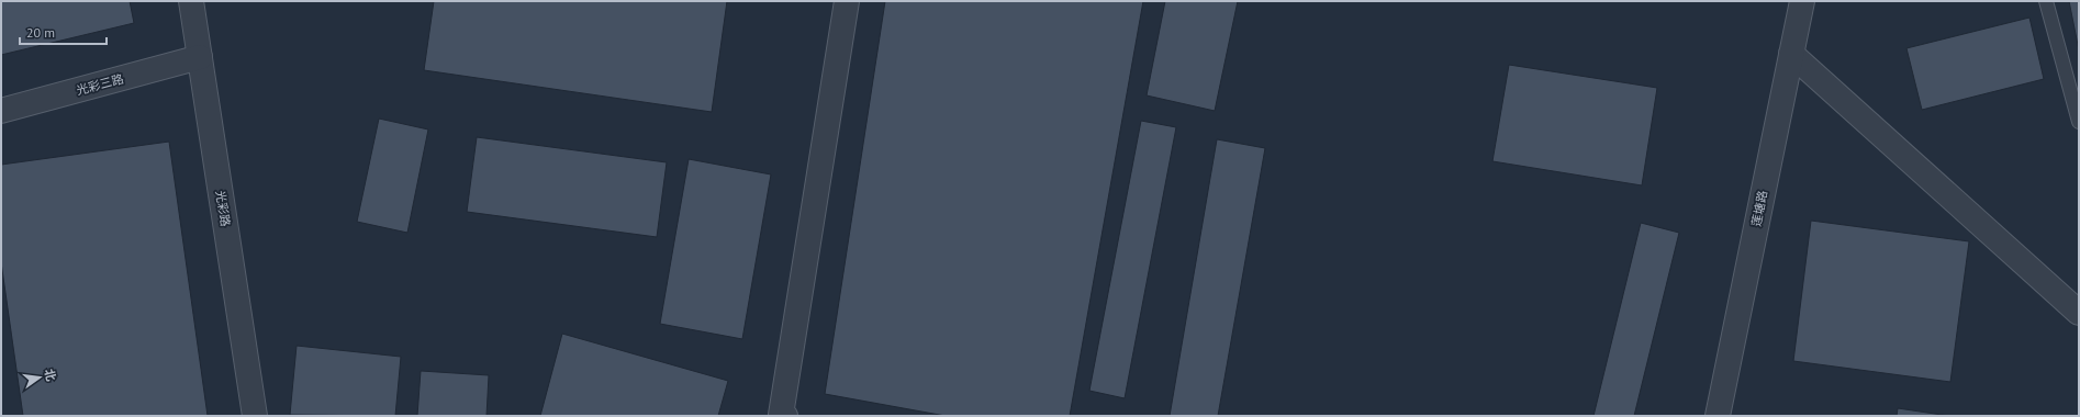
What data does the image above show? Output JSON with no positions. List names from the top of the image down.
{
  "streets": {
    "street": ["光彩三路", "光彩路", "莲塘路"]
  },
  "crossings": [
    ["光彩三路", "光彩路"]
  ],
  "scale_bar": "20 m",
  "north": "right"
}
